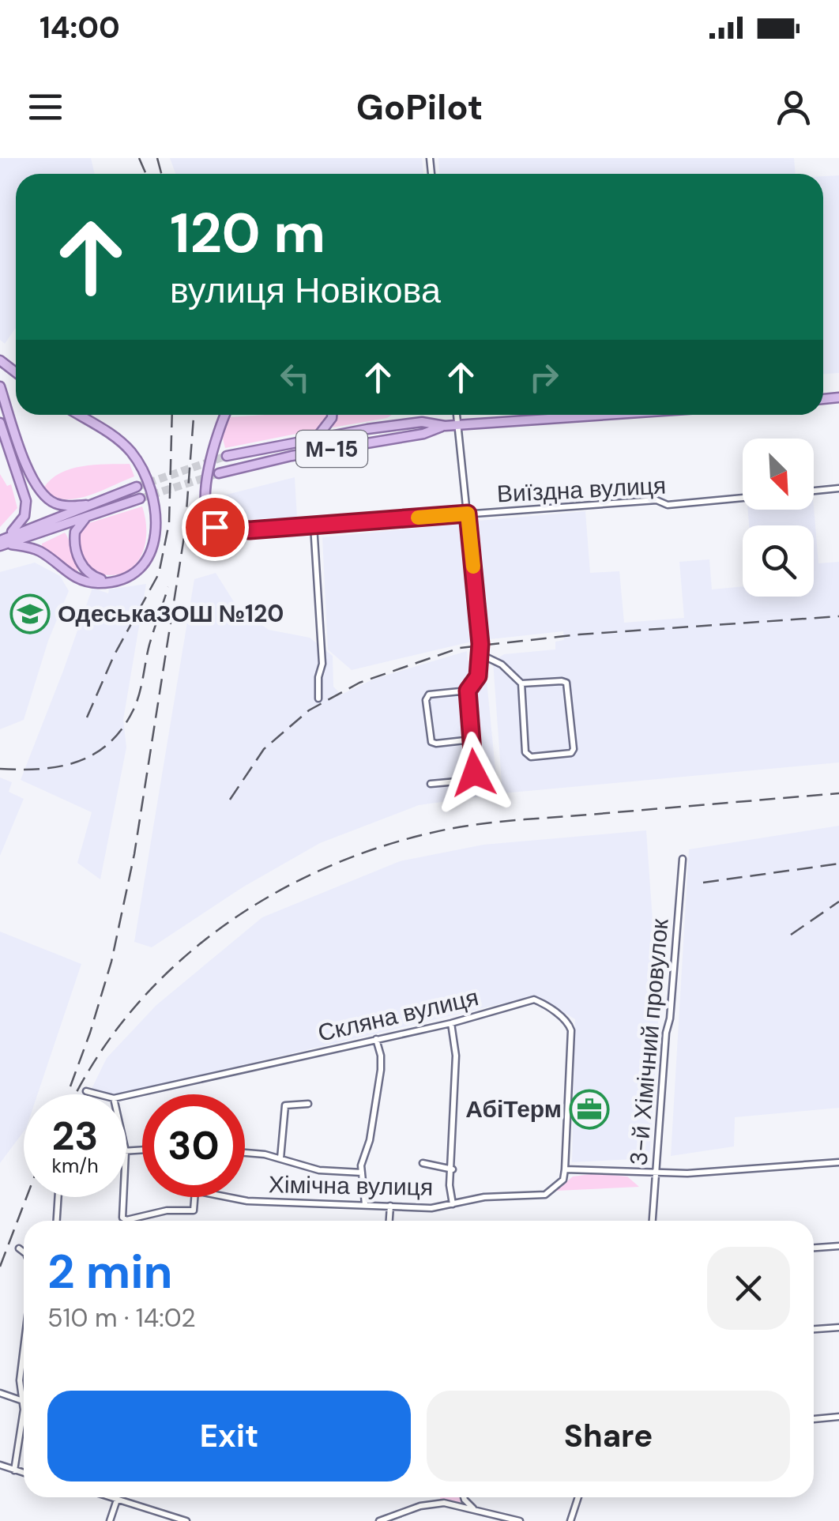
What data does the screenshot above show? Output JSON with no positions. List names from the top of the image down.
{
  "streets": {
    "main road": ["М-15"],
    "street": [
      "Виїздна вулиця",
      "Скляна вулиця",
      "3-й Хімічний провулок",
      "Хімічна вулиця"
    ]
  },
  "crossings": [
    ["Скляна вулиця", "Хімічна вулиця"]
  ],
  "places": {
    "school or university": ["ОдеськаЗОШ №120"],
    "office": ["АбіТерм"]
  },
  "north": "bottom right",
  "page": {
    "status": "14:00",
    "header": "GoPilot",
    "turn": ["120 m", "вулиця Новікова"],
    "speed": "23 km/h",
    "limit": "30",
    "heading": ["2 min", "510 m · 14:02"],
    "buttons": ["Exit", "Share"]
  }
}
